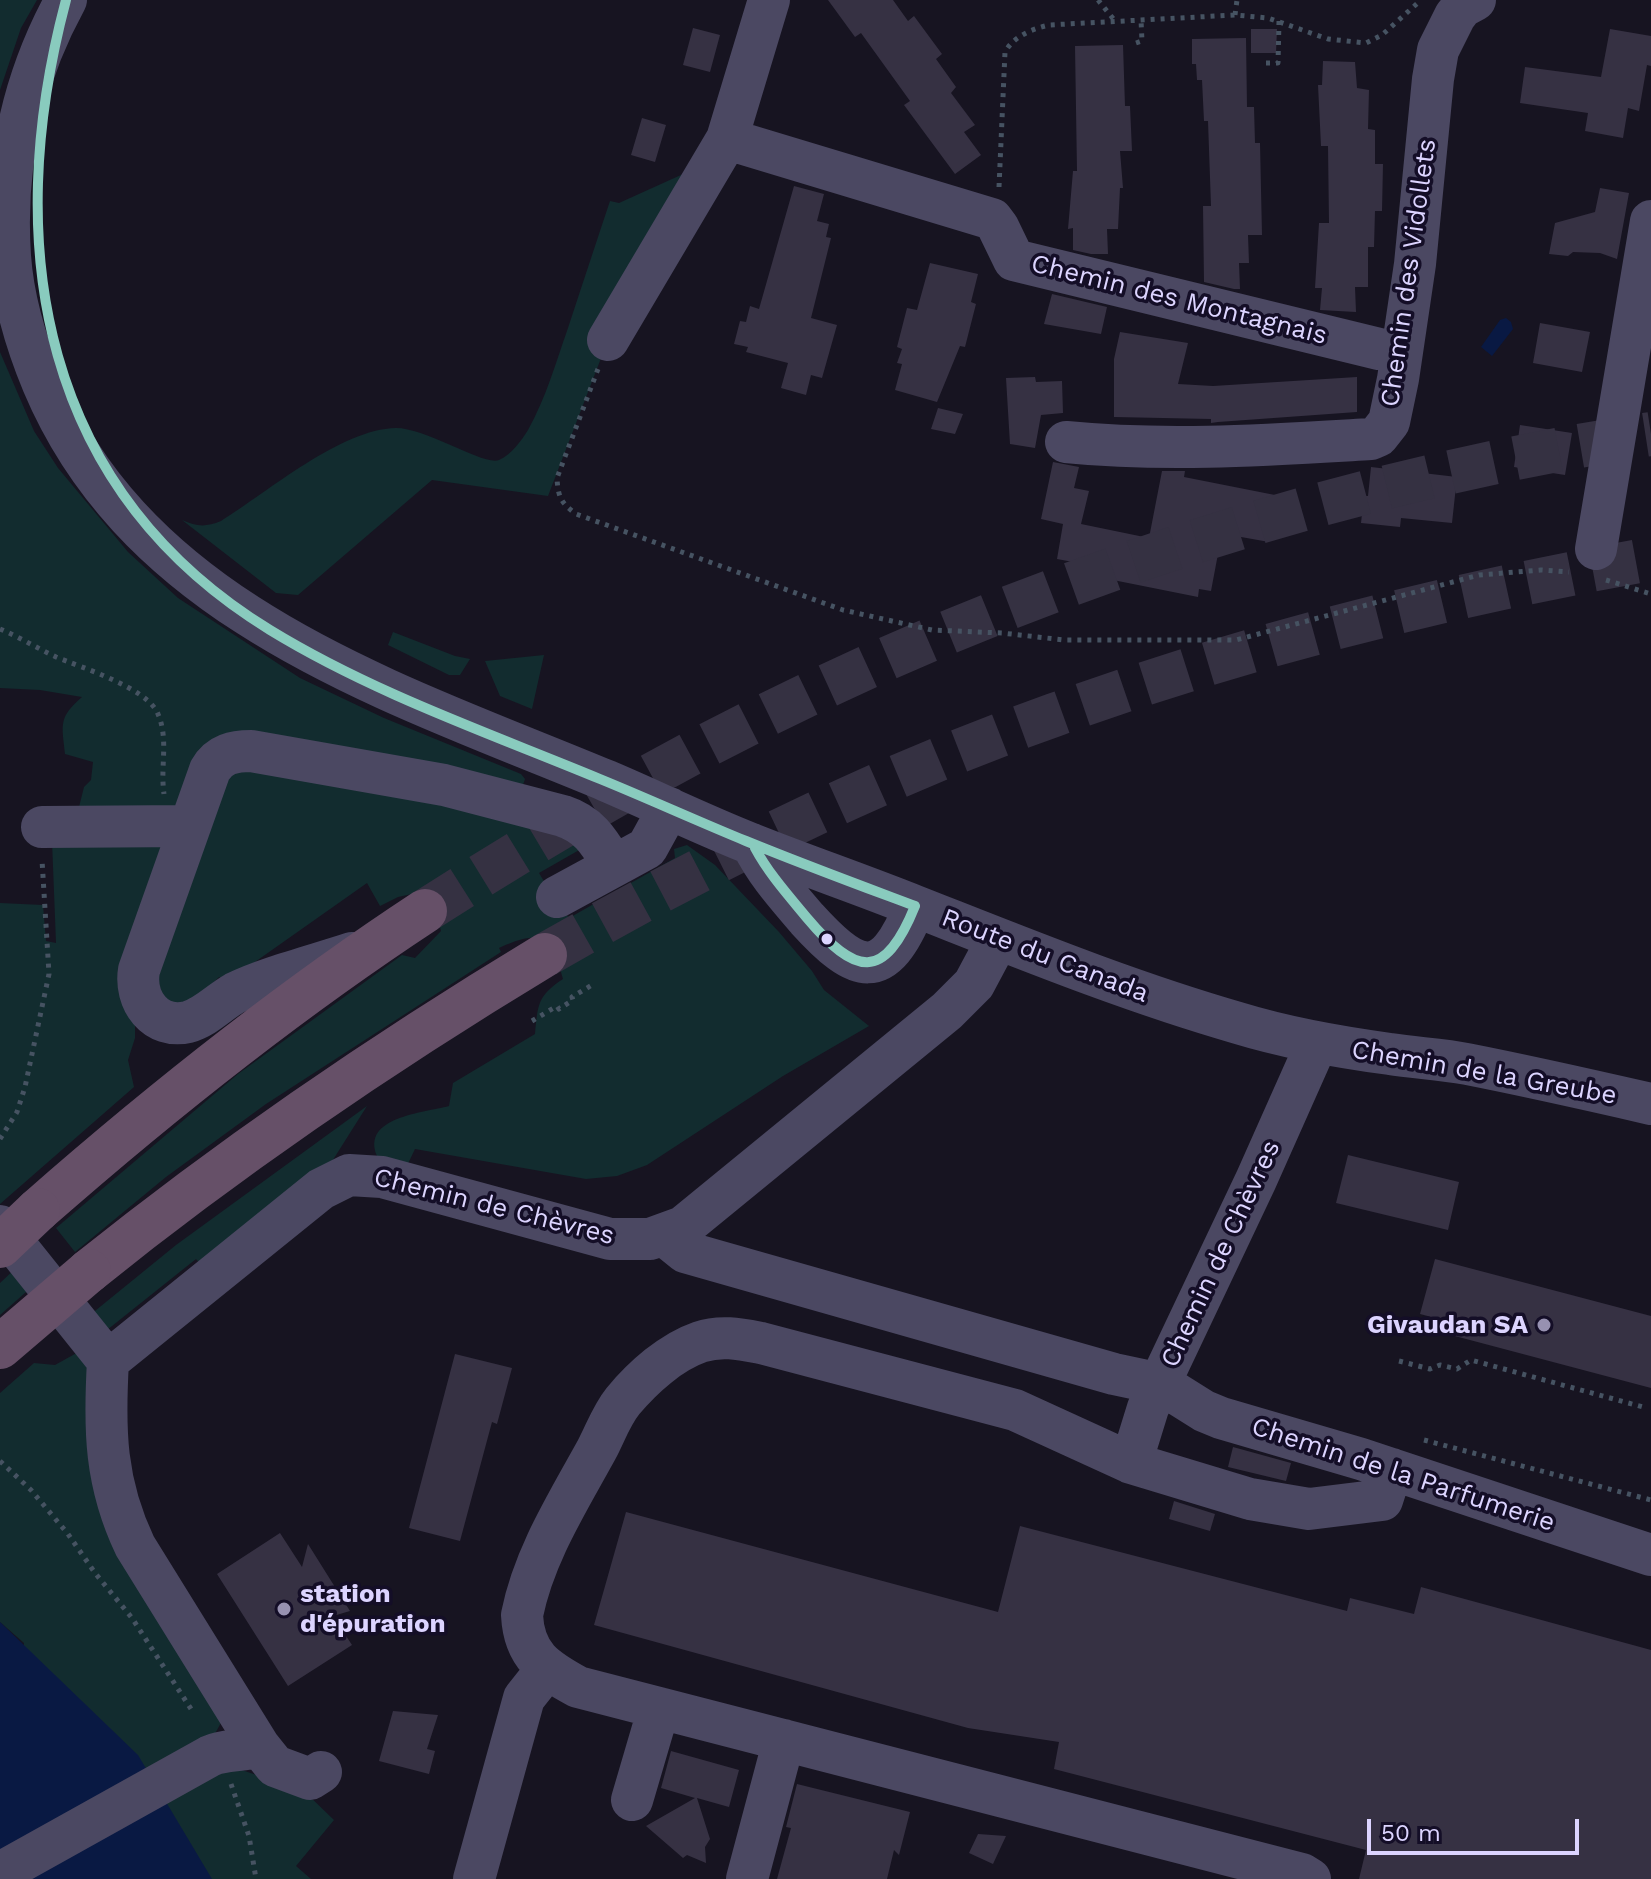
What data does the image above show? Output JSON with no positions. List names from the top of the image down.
{
  "streets": {
    "street": [
      "Chemin des Vidollets",
      "Chemin des Montagnais",
      "Route du Canada",
      "Chemin de la Greube",
      "Chemin de Chèvres",
      "Chemin de la Parfumerie"
    ]
  },
  "crossings": [
    ["Route du Canada", "Chemin de la Greube"],
    ["Route du Canada", "Chemin de Chèvres"],
    ["Chemin de la Greube", "Chemin de Chèvres"],
    ["Chemin de Chèvres", "Chemin de la Parfumerie"]
  ],
  "places": ["Givaudan SA", "station d'épuration"],
  "scale_bar": "50 m"
}
